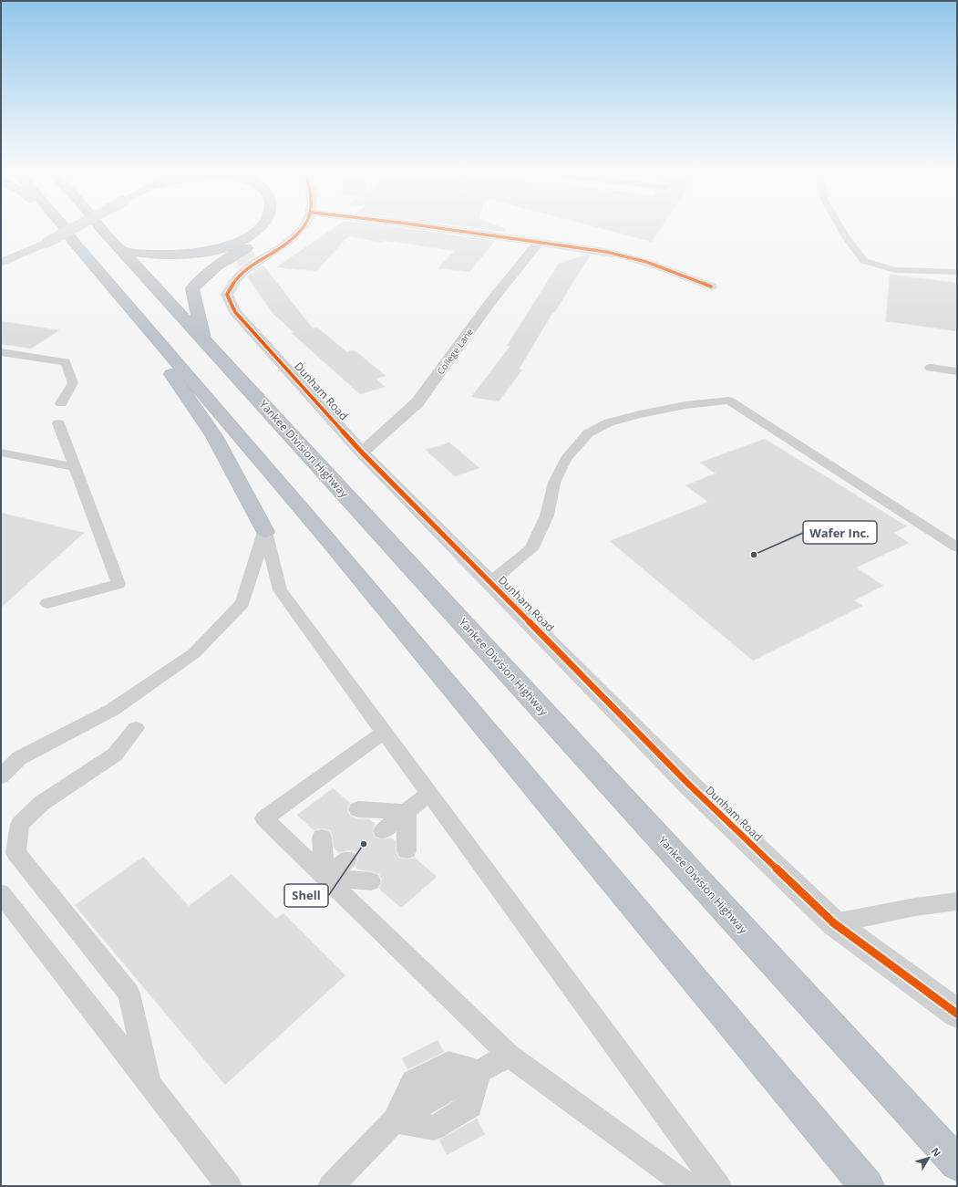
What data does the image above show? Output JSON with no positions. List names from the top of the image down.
{
  "streets": {
    "highway": ["Yankee Division Highway"],
    "street": ["College Lane", "Dunham Road"]
  },
  "crossings": [
    ["College Lane", "Dunham Road"]
  ],
  "places": ["Wafer Inc.", "Shell"],
  "north": "top right"
}
